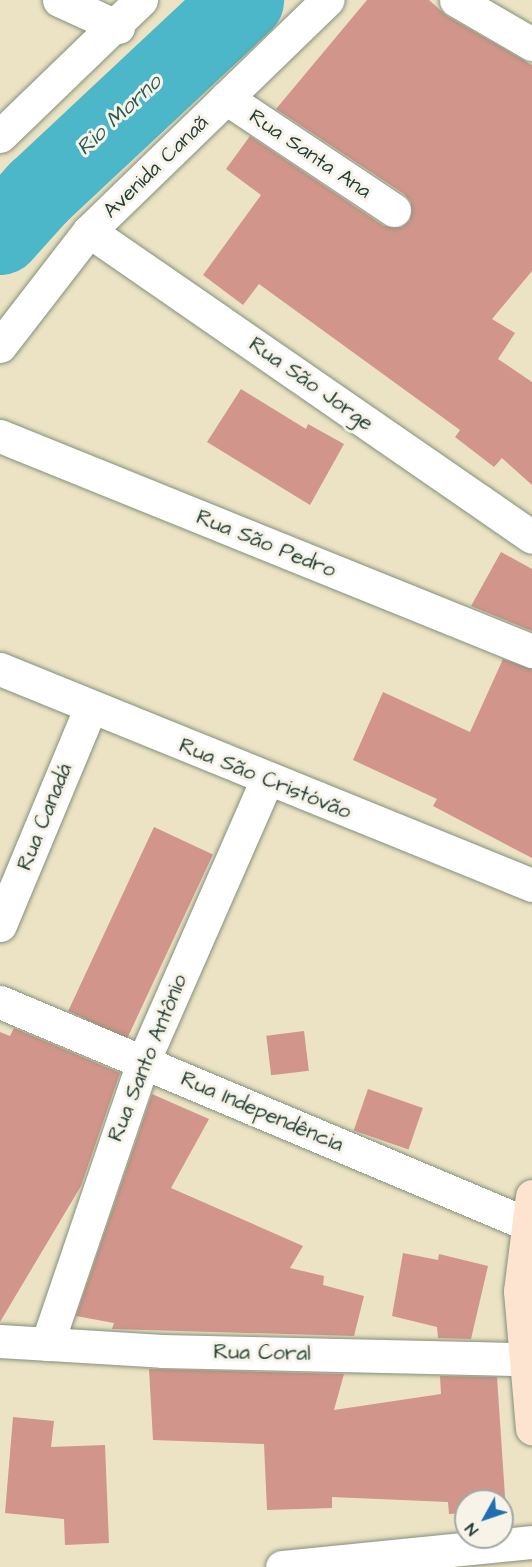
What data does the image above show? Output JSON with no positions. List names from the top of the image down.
{
  "streets": {
    "street": [
      "Rua Santa Ana",
      "Avenida Canaã",
      "Rua São Jorge",
      "Rua São Pedro",
      "Rua São Cristóvão",
      "Rua Canadá",
      "Rua Santo Antônio",
      "Rua Independência",
      "Rua Coral"
    ]
  },
  "crossings": [
    ["Rua Santa Ana", "Avenida Canaã"],
    ["Avenida Canaã", "Rua São Jorge"],
    ["Rua São Cristóvão", "Rua Canadá"],
    ["Rua São Cristóvão", "Rua Santo Antônio"],
    ["Rua Santo Antônio", "Rua Independência"],
    ["Rua Santo Antônio", "Rua Coral"]
  ],
  "water": ["Rio Morno"],
  "north": "bottom left"
}
